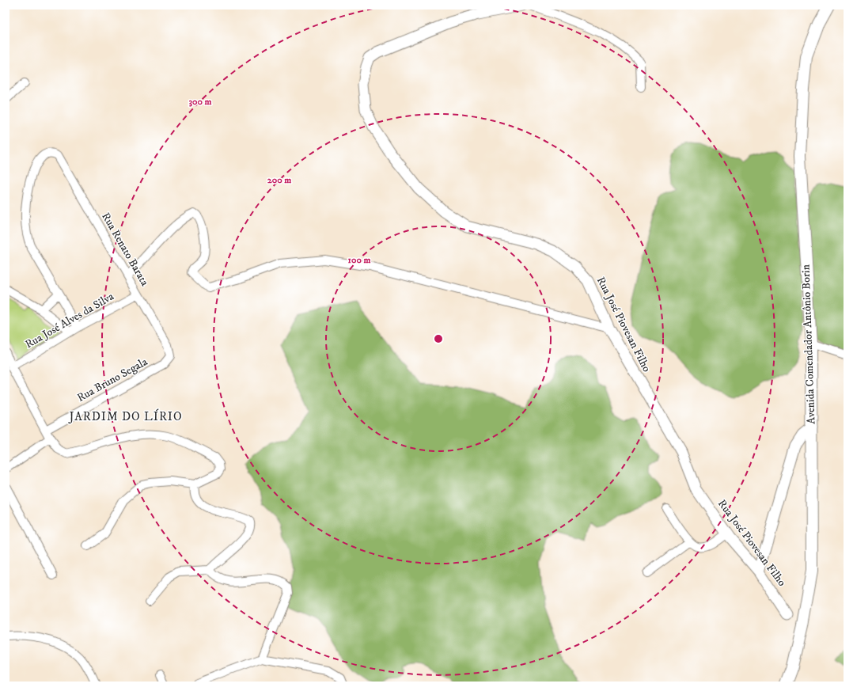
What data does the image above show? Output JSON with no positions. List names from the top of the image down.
{
  "streets": {
    "main road": ["Avenida Comendador Antônio Borin"],
    "street": [
      "Rua Renato Barata",
      "Rua José Alves da Silva",
      "Rua José Piovesan Filho",
      "Rua Bruno Segala"
    ]
  },
  "crossings": [
    ["Rua Renato Barata", "Rua José Alves da Silva"],
    ["Rua Renato Barata", "Rua Bruno Segala"]
  ],
  "districts": ["JARDIM DO LÍRIO"],
  "rings": ["300 m", "200 m", "100 m"]
}
